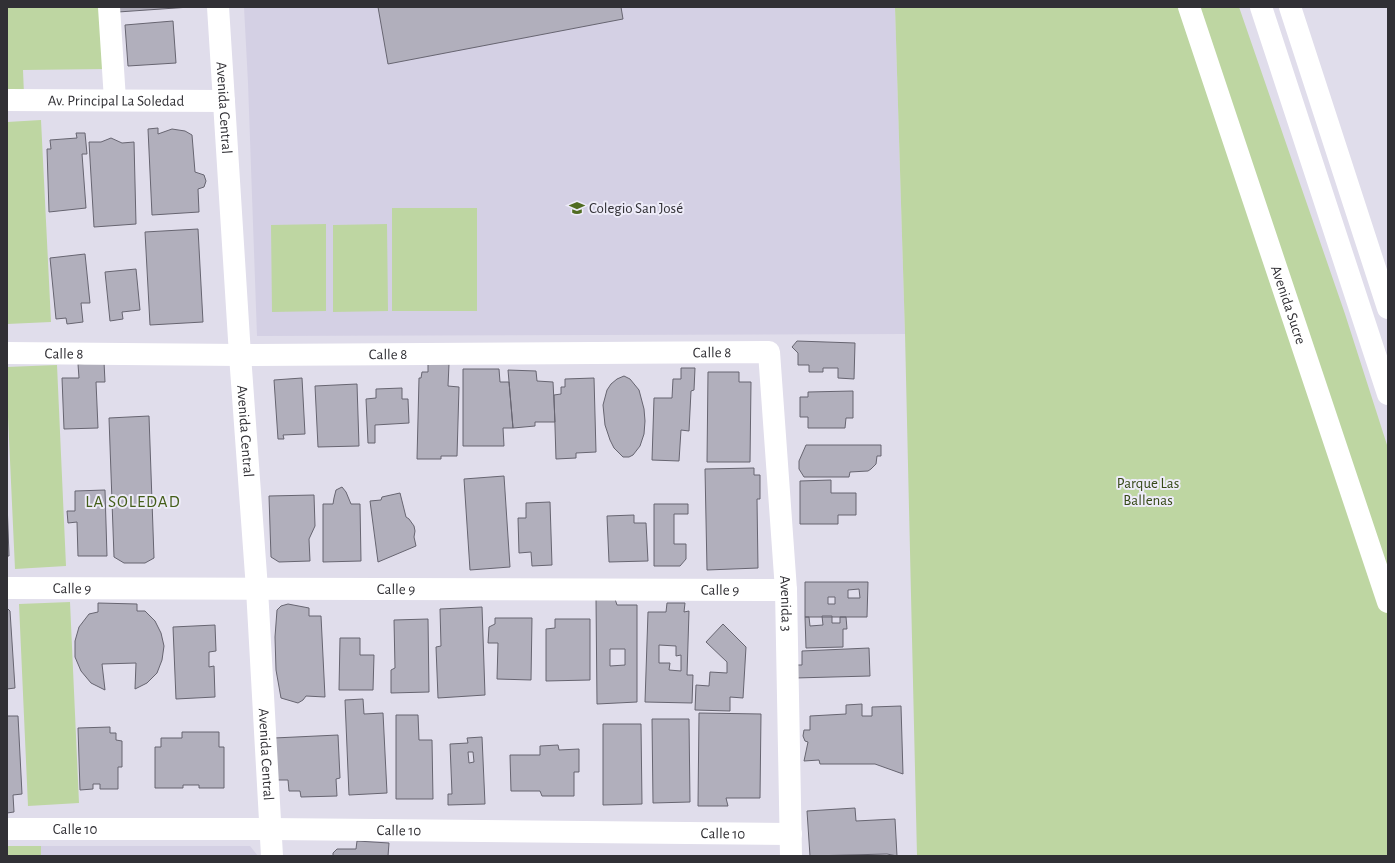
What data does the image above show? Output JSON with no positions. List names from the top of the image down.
{
  "streets": {
    "street": [
      "Av. Principal La Soledad",
      "Avenida Central",
      "Avenida Sucre",
      "Calle 8",
      "Calle 9",
      "Avenida 3",
      "Calle 10"
    ]
  },
  "crossings": [
    ["Av. Principal La Soledad", "Avenida Central"],
    ["Avenida Central", "Calle 8"],
    ["Avenida Central", "Calle 9"],
    ["Avenida Central", "Calle 10"],
    ["Calle 8", "Avenida 3"],
    ["Calle 9", "Avenida 3"],
    ["Avenida 3", "Calle 10"]
  ],
  "districts": ["LA SOLEDAD"],
  "parks": ["Parque Las Ballenas"],
  "places": {
    "school or university": ["Colegio San José"]
  }
}
